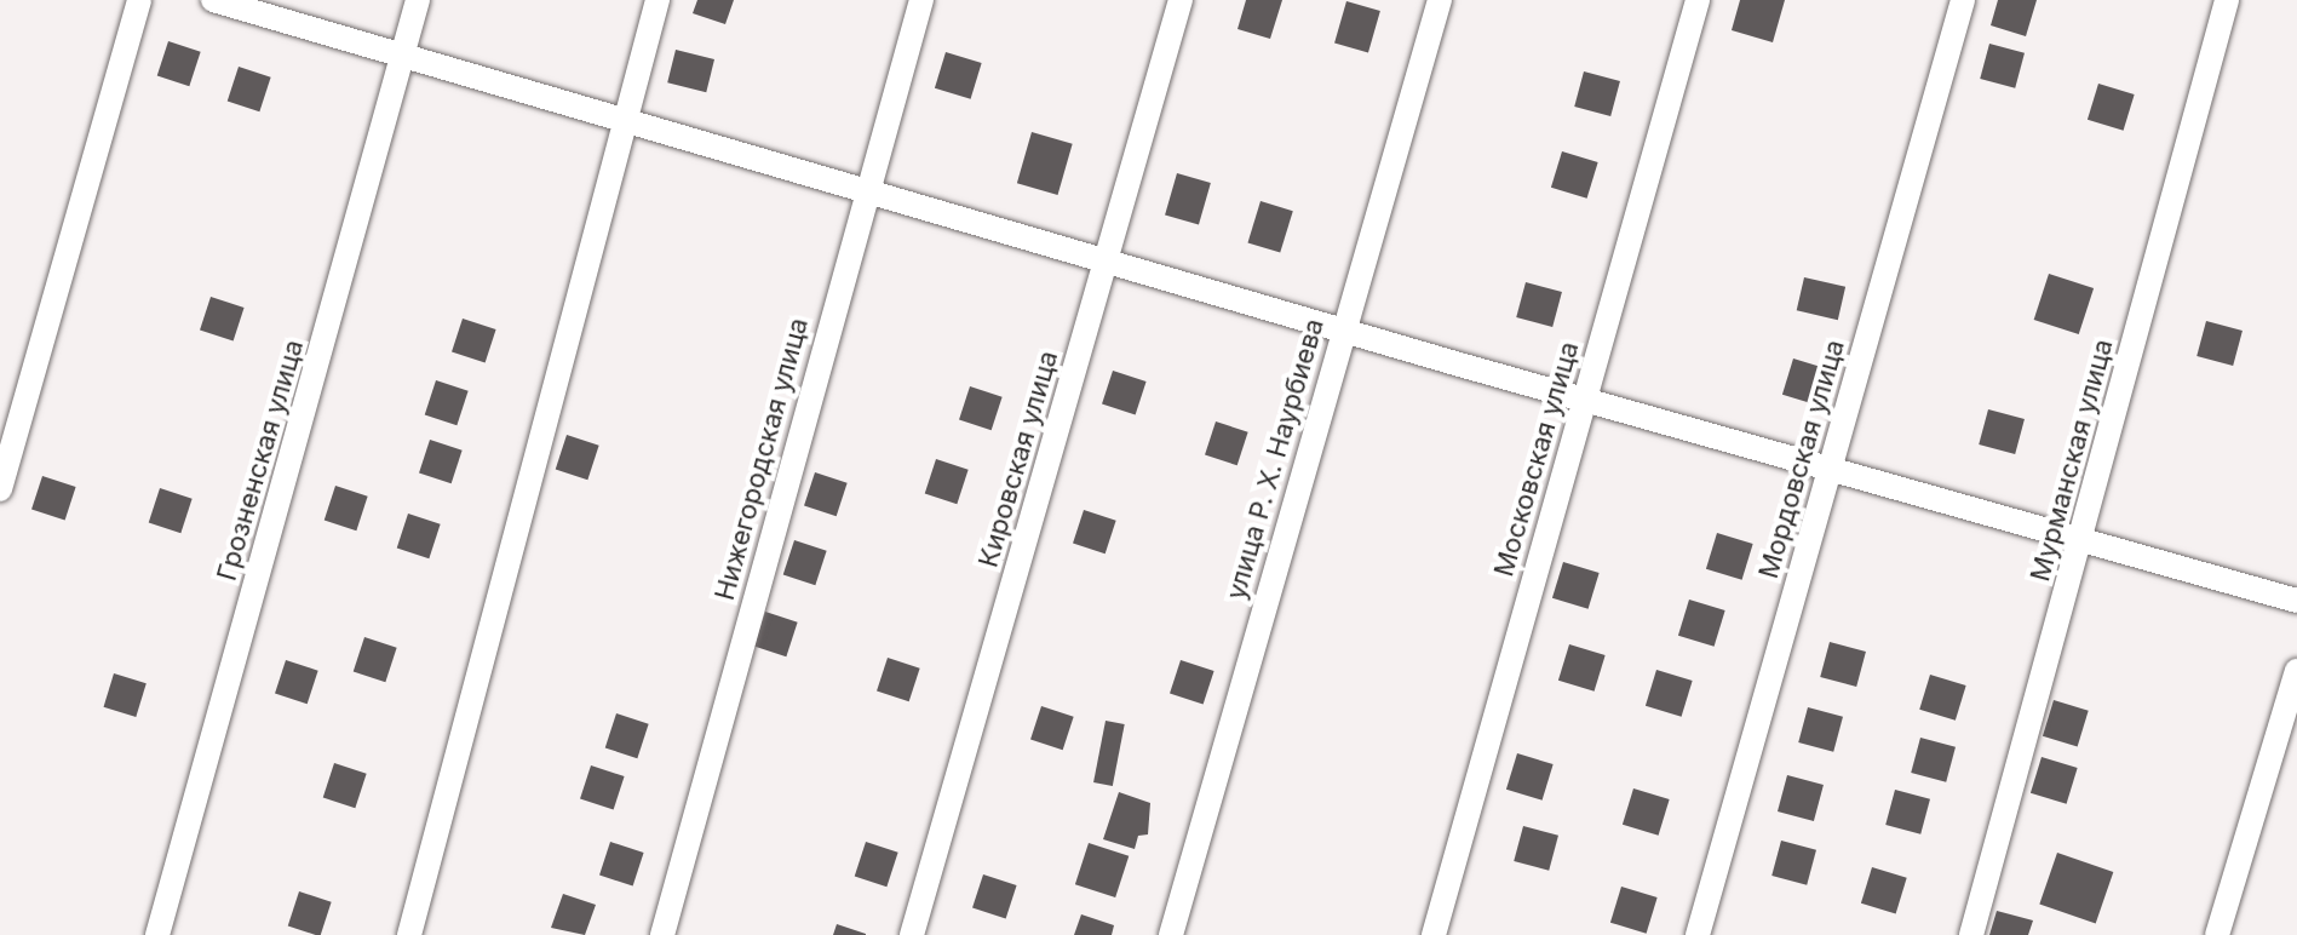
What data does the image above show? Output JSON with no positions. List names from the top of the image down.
{
  "streets": {
    "street": [
      "Нижегородская улица",
      "Кировская улица",
      "улица Р. Х. Наурбиева",
      "Московская улица",
      "Мордовская улица",
      "Грозненская улица",
      "Мурманская улица"
    ]
  }
}
